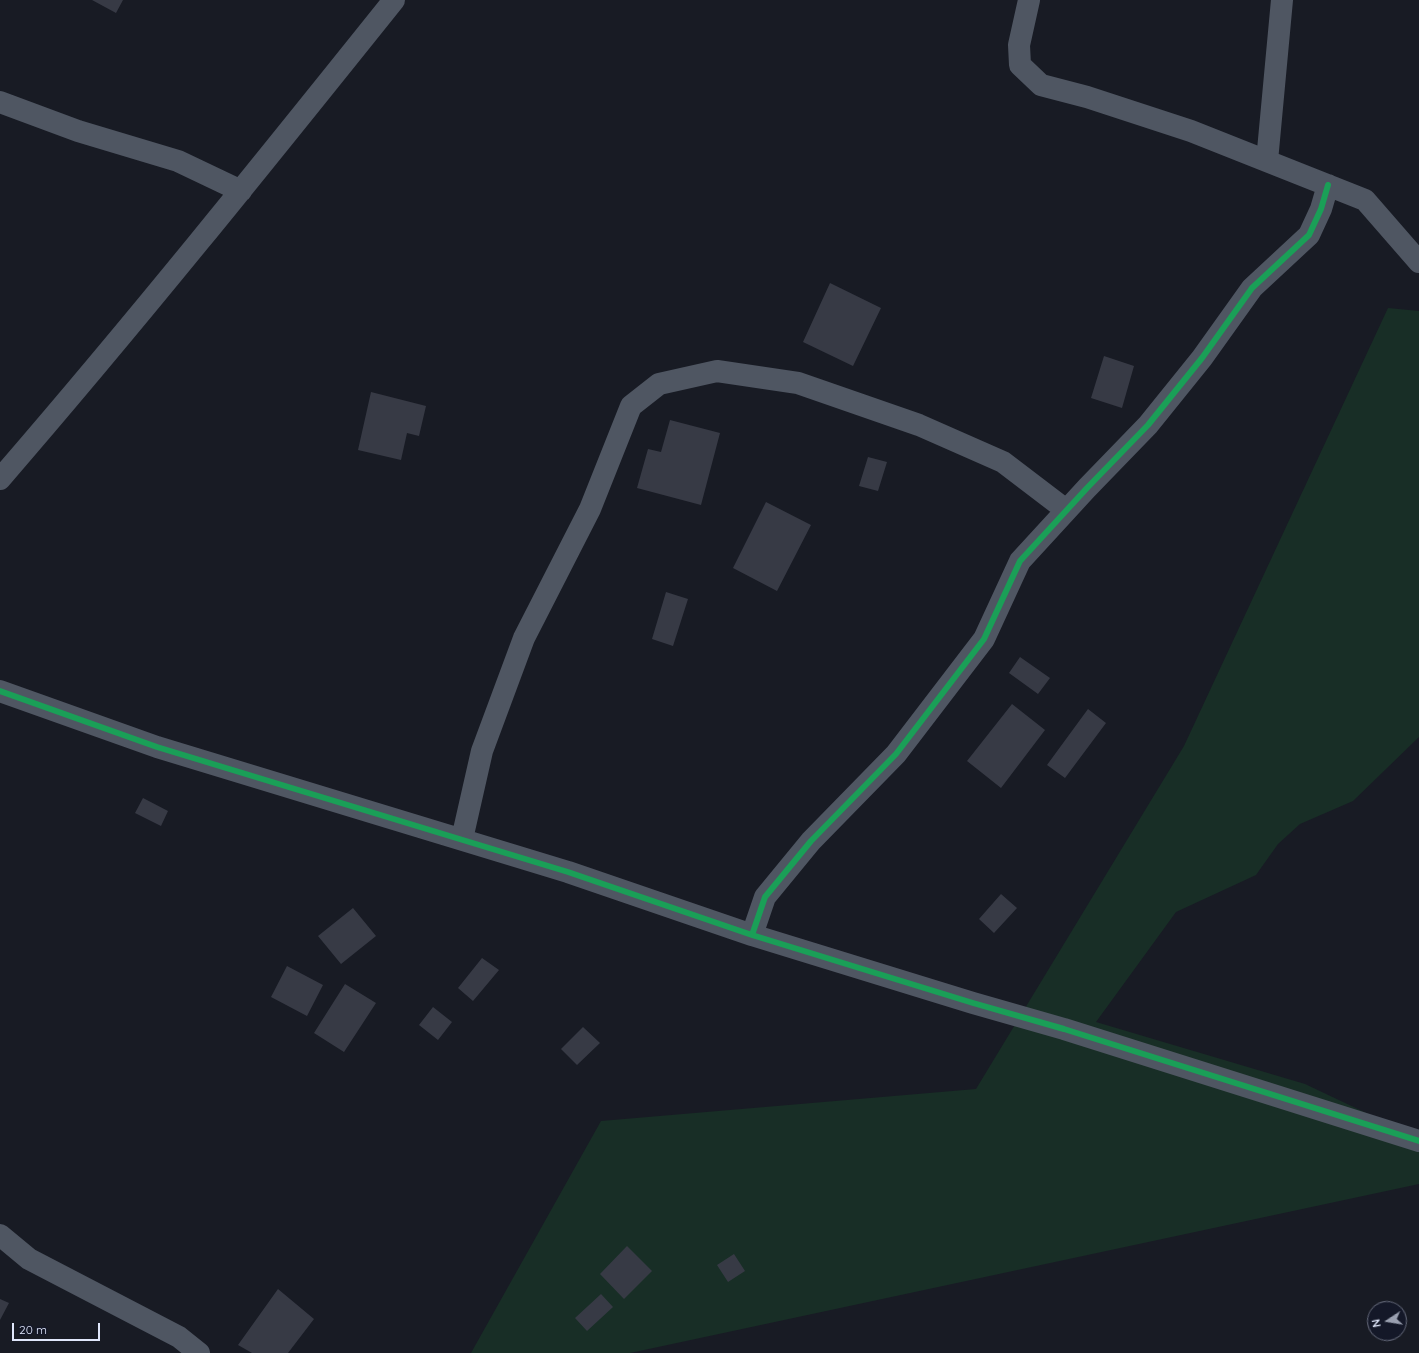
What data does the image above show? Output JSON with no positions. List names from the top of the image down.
{
  "scale_bar": "20 m",
  "north": "left"
}
